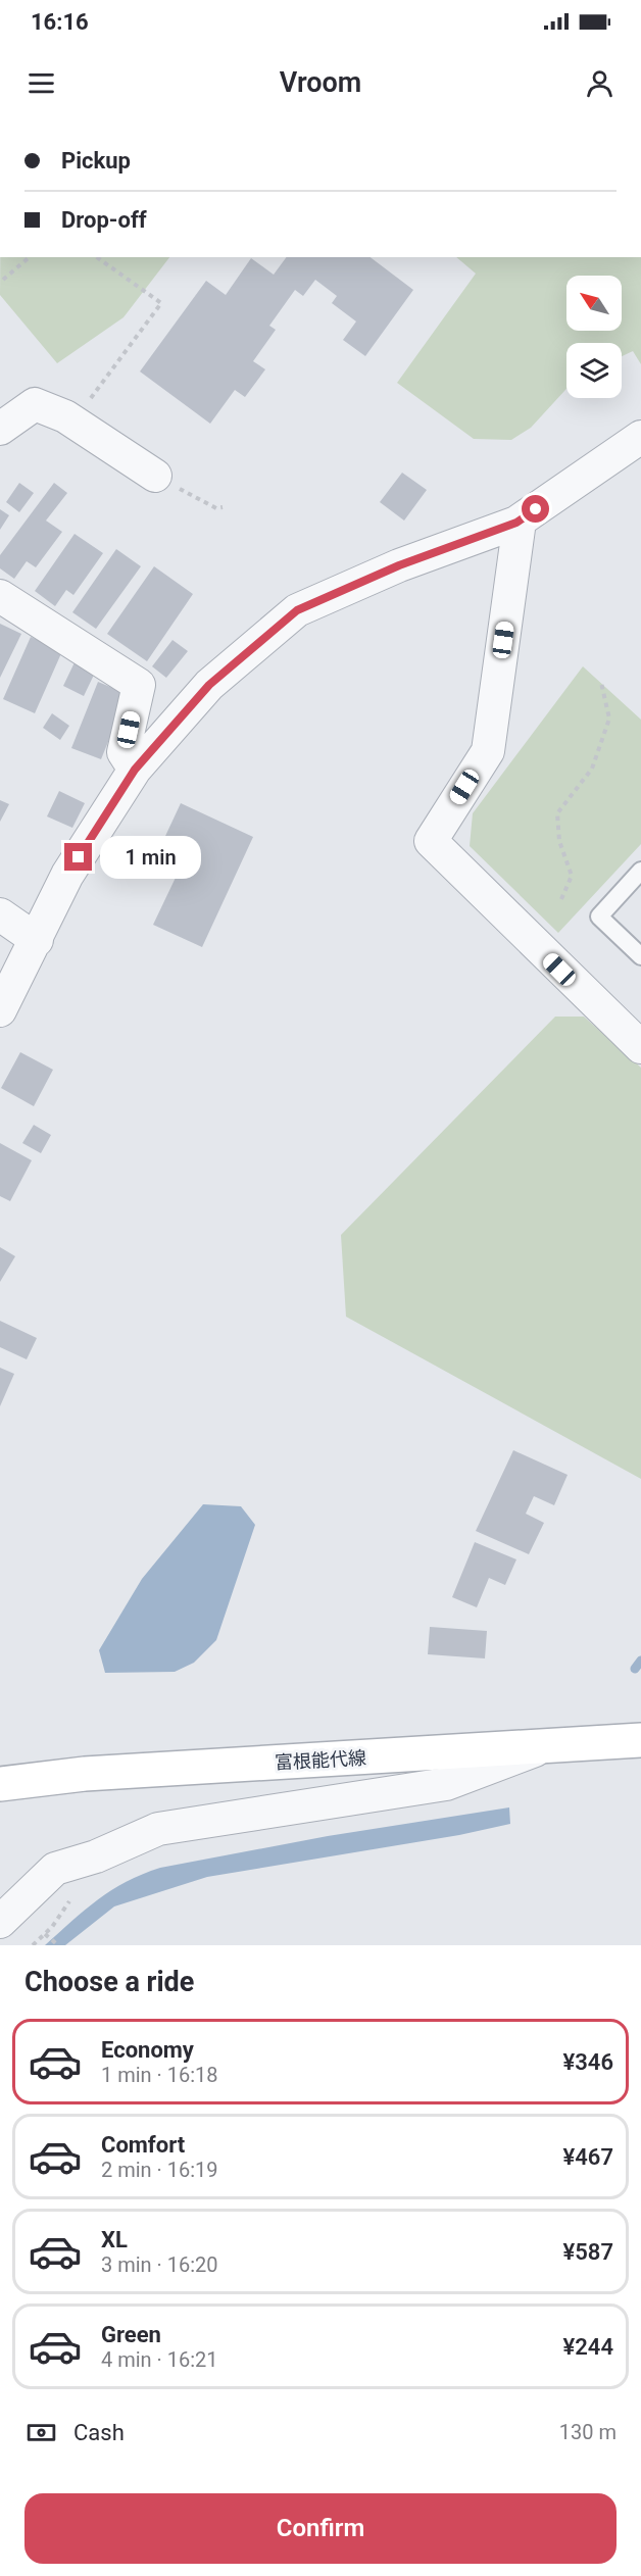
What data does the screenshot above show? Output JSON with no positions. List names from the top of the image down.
{
  "streets": {
    "main road": ["富根能代線"]
  },
  "north": "top left",
  "page": {
    "status": "16:16",
    "header": "Vroom",
    "banner": ["Pickup", "Drop-off"],
    "bubble": "1 min",
    "heading": "Choose a ride",
    "list": [
      {
        "name": "Economy",
        "note": "1 min · 16:18",
        "value": "¥346"
      },
      {
        "name": "Comfort",
        "note": "2 min · 16:19",
        "value": "¥467"
      },
      {
        "name": "XL",
        "note": "3 min · 16:20",
        "value": "¥587"
      },
      {
        "name": "Green",
        "note": "4 min · 16:21",
        "value": "¥244"
      }
    ],
    "pay": ["Cash", "130 m"],
    "buttons": "Confirm"
  }
}
